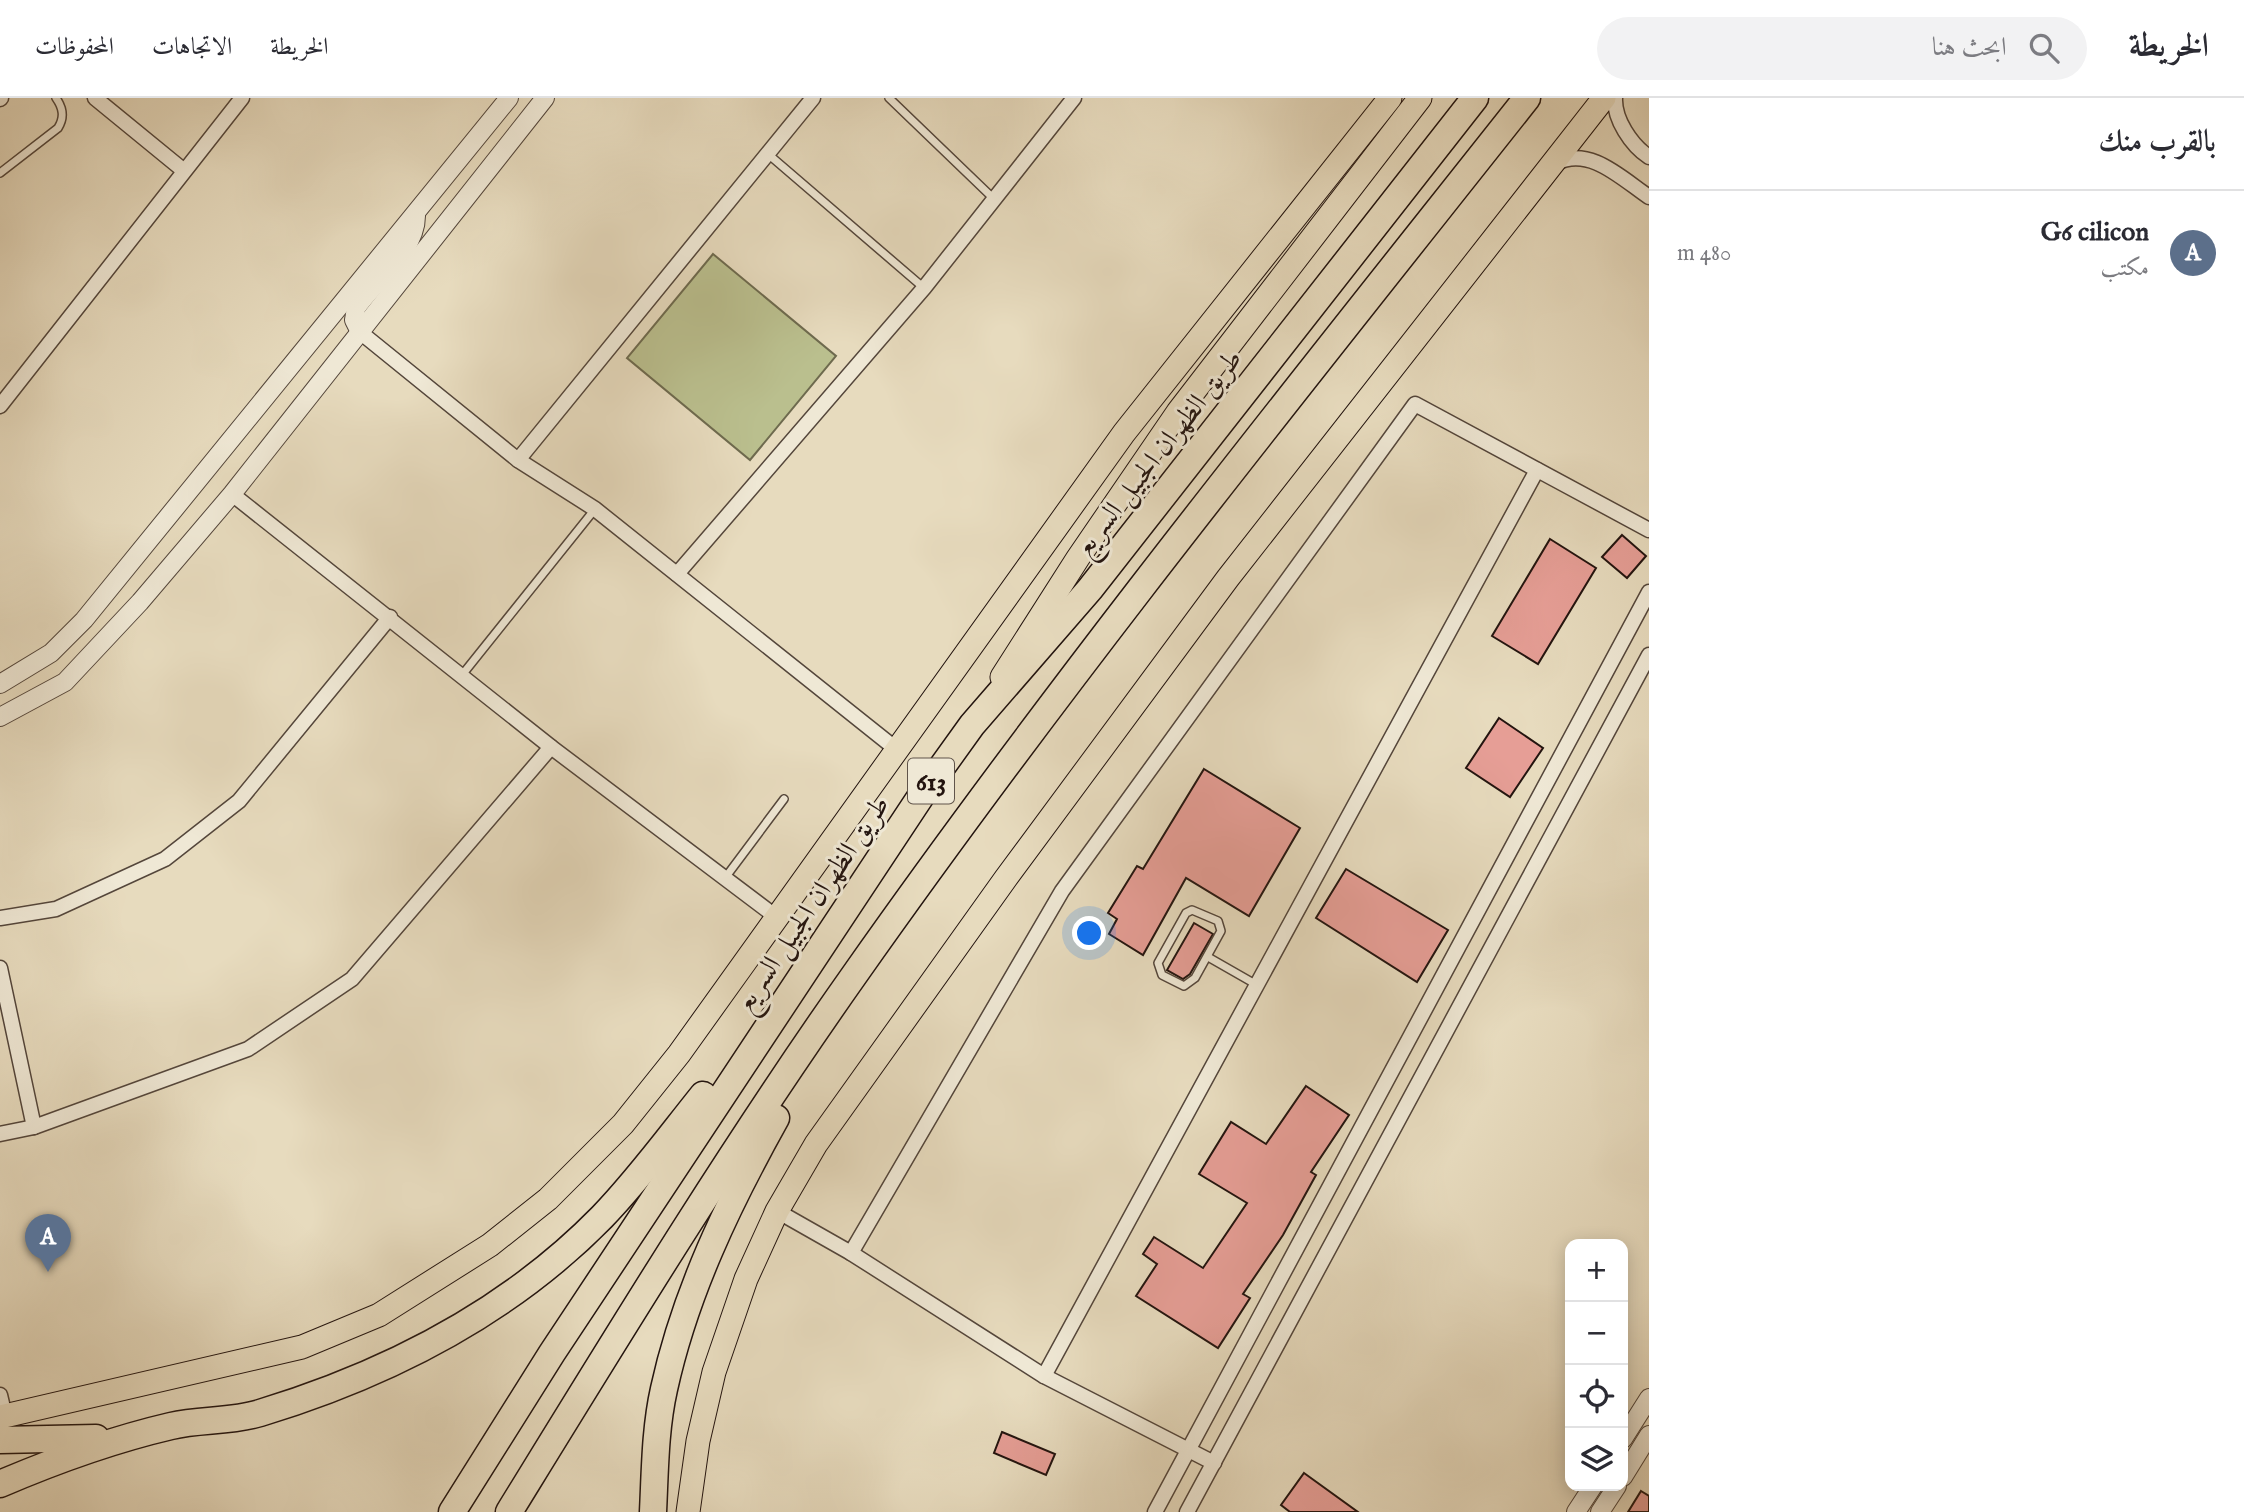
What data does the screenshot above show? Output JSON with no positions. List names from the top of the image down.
{
  "streets": {
    "highway": ["طريق الظهران الجبيل السريع", "613"]
  },
  "page": {
    "header": "الخريطة",
    "search": "ابحث هنا",
    "nav": ["الخريطة", "الاتجاهات", "المحفوظات"],
    "heading": "بالقرب منك",
    "list": [
      {
        "mark": "A",
        "name": "G6 cilicon",
        "note": "مكتب",
        "value": "480 m"
      }
    ],
    "pins": "A",
    "map_buttons": ["+", "−"]
  }
}
